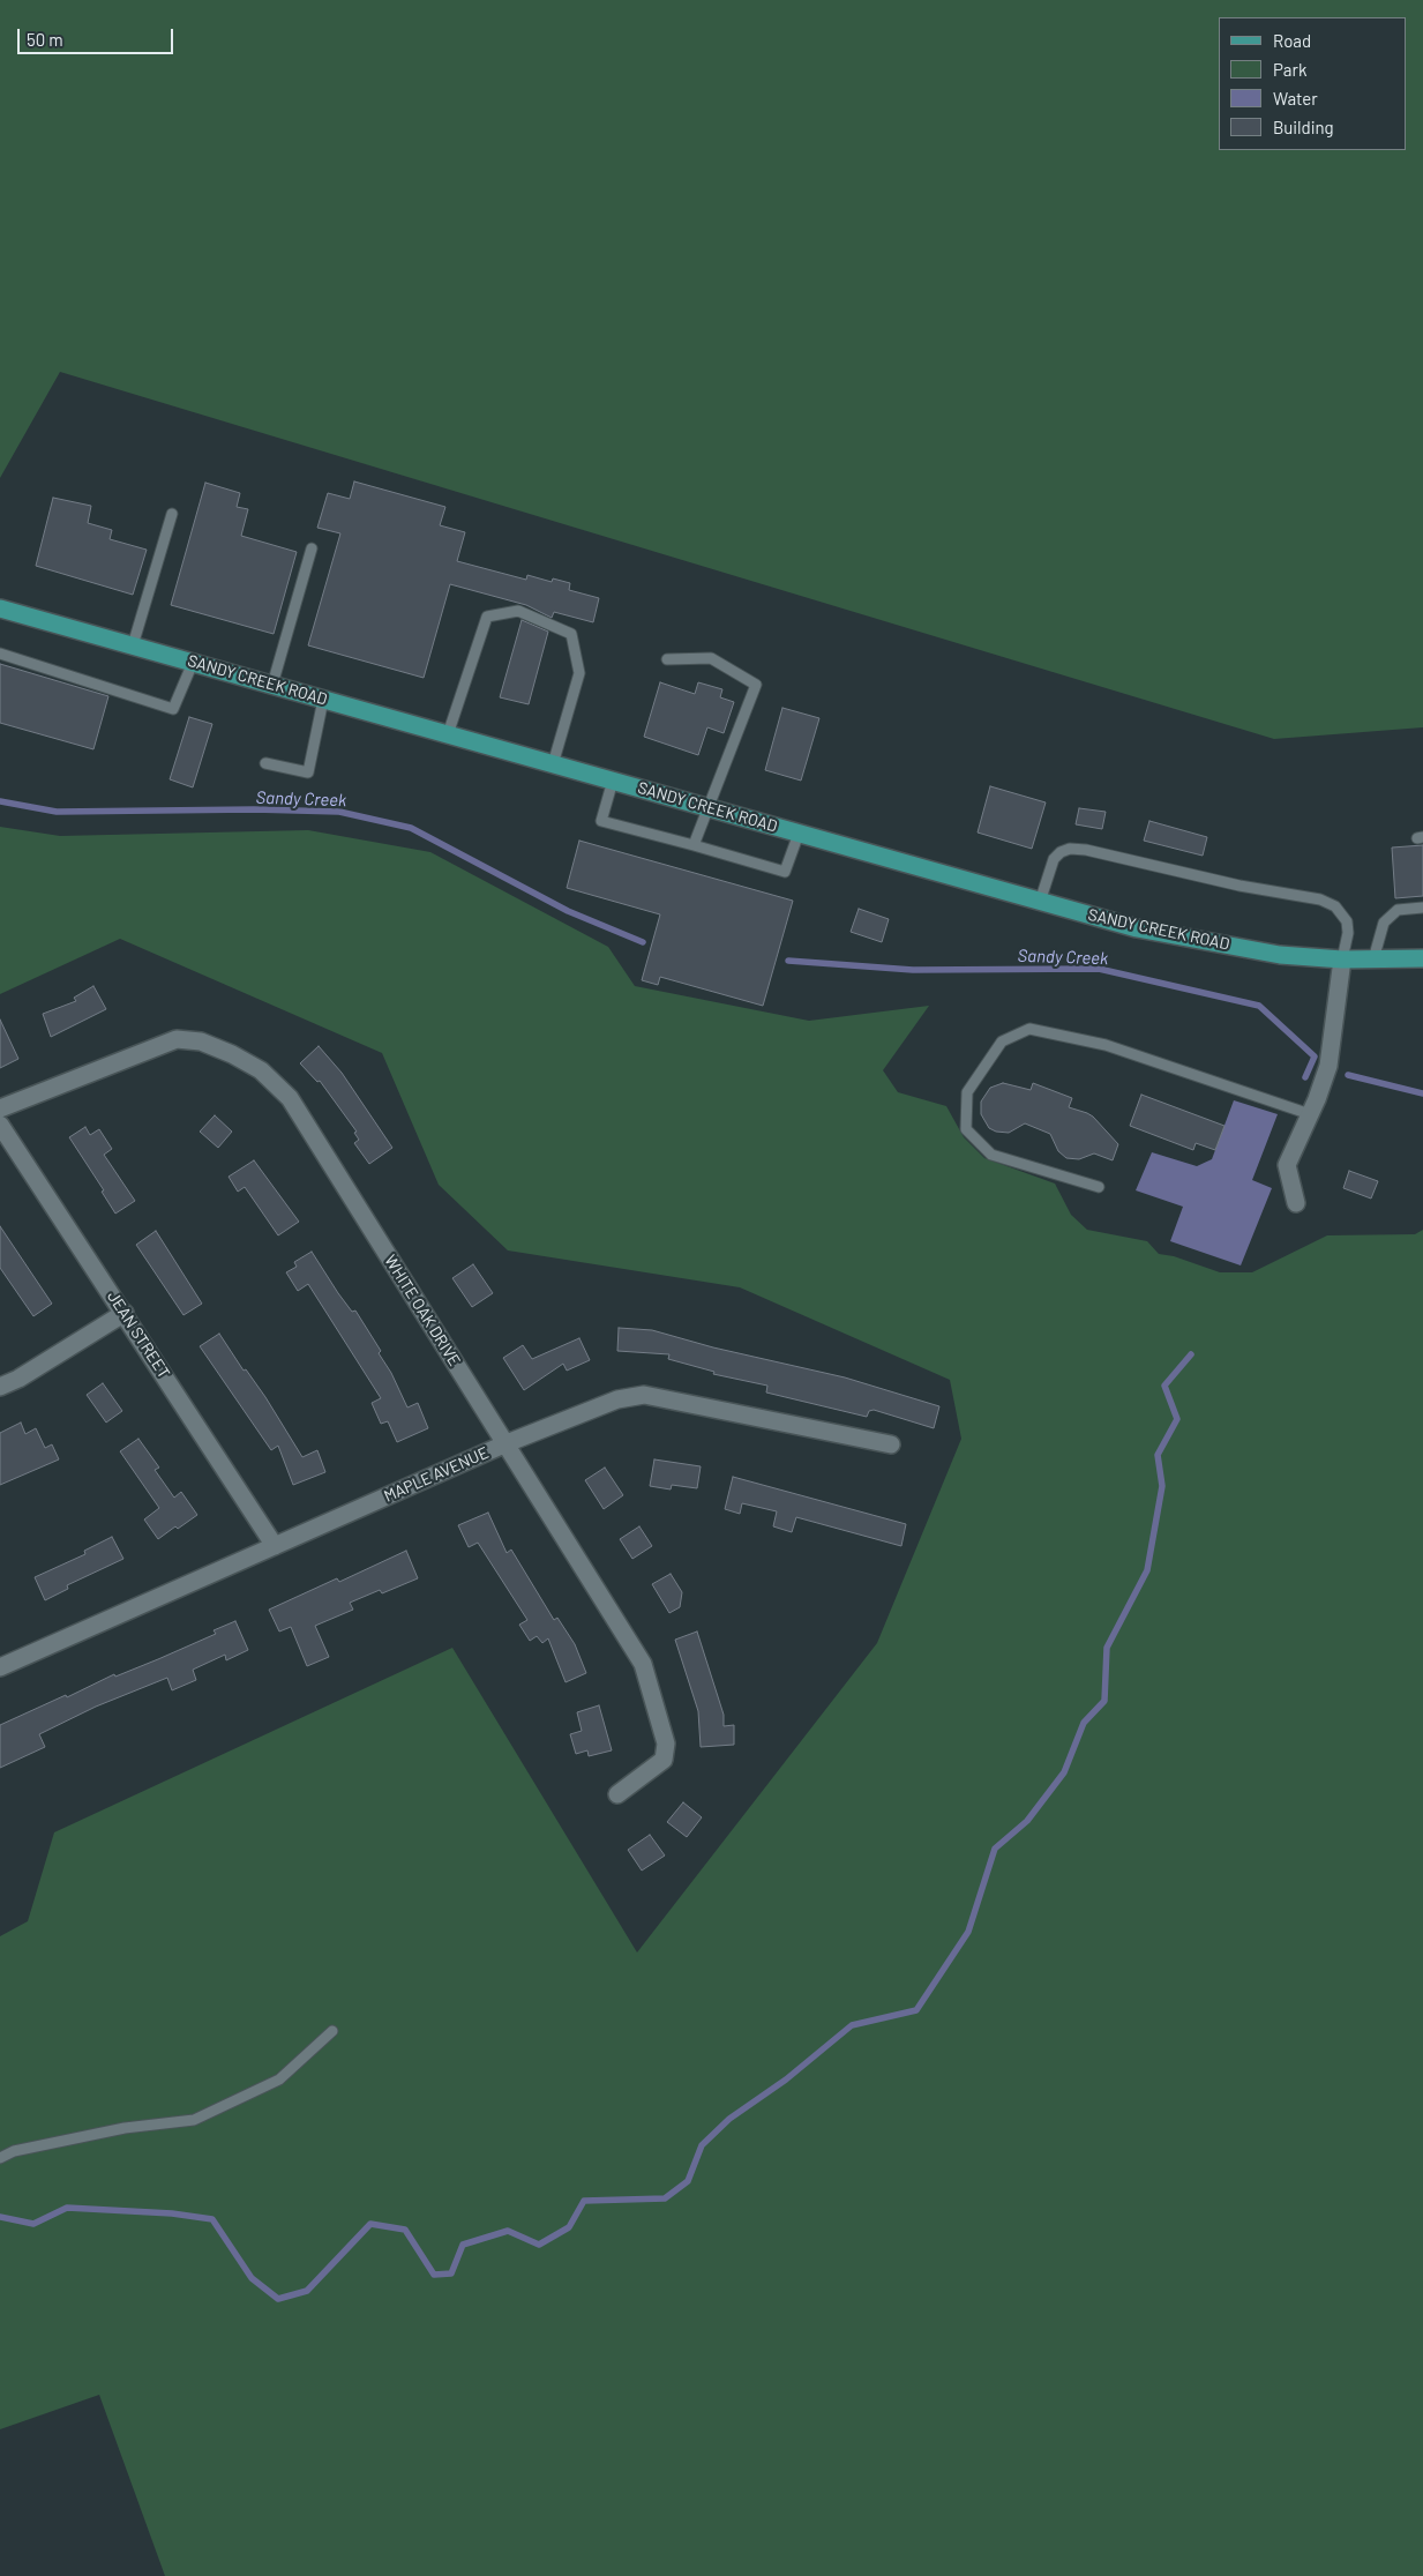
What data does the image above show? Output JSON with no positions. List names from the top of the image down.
{
  "streets": {
    "main road": ["SANDY CREEK ROAD"],
    "street": ["WHITE OAK DRIVE", "JEAN STREET", "MAPLE AVENUE"]
  },
  "crossings": [
    ["WHITE OAK DRIVE", "MAPLE AVENUE"],
    ["JEAN STREET", "MAPLE AVENUE"]
  ],
  "water": ["Sandy Creek"],
  "legend": [
    "Road",
    "Park",
    "Water",
    "Building"
  ],
  "scale_bar": "50 m"
}
